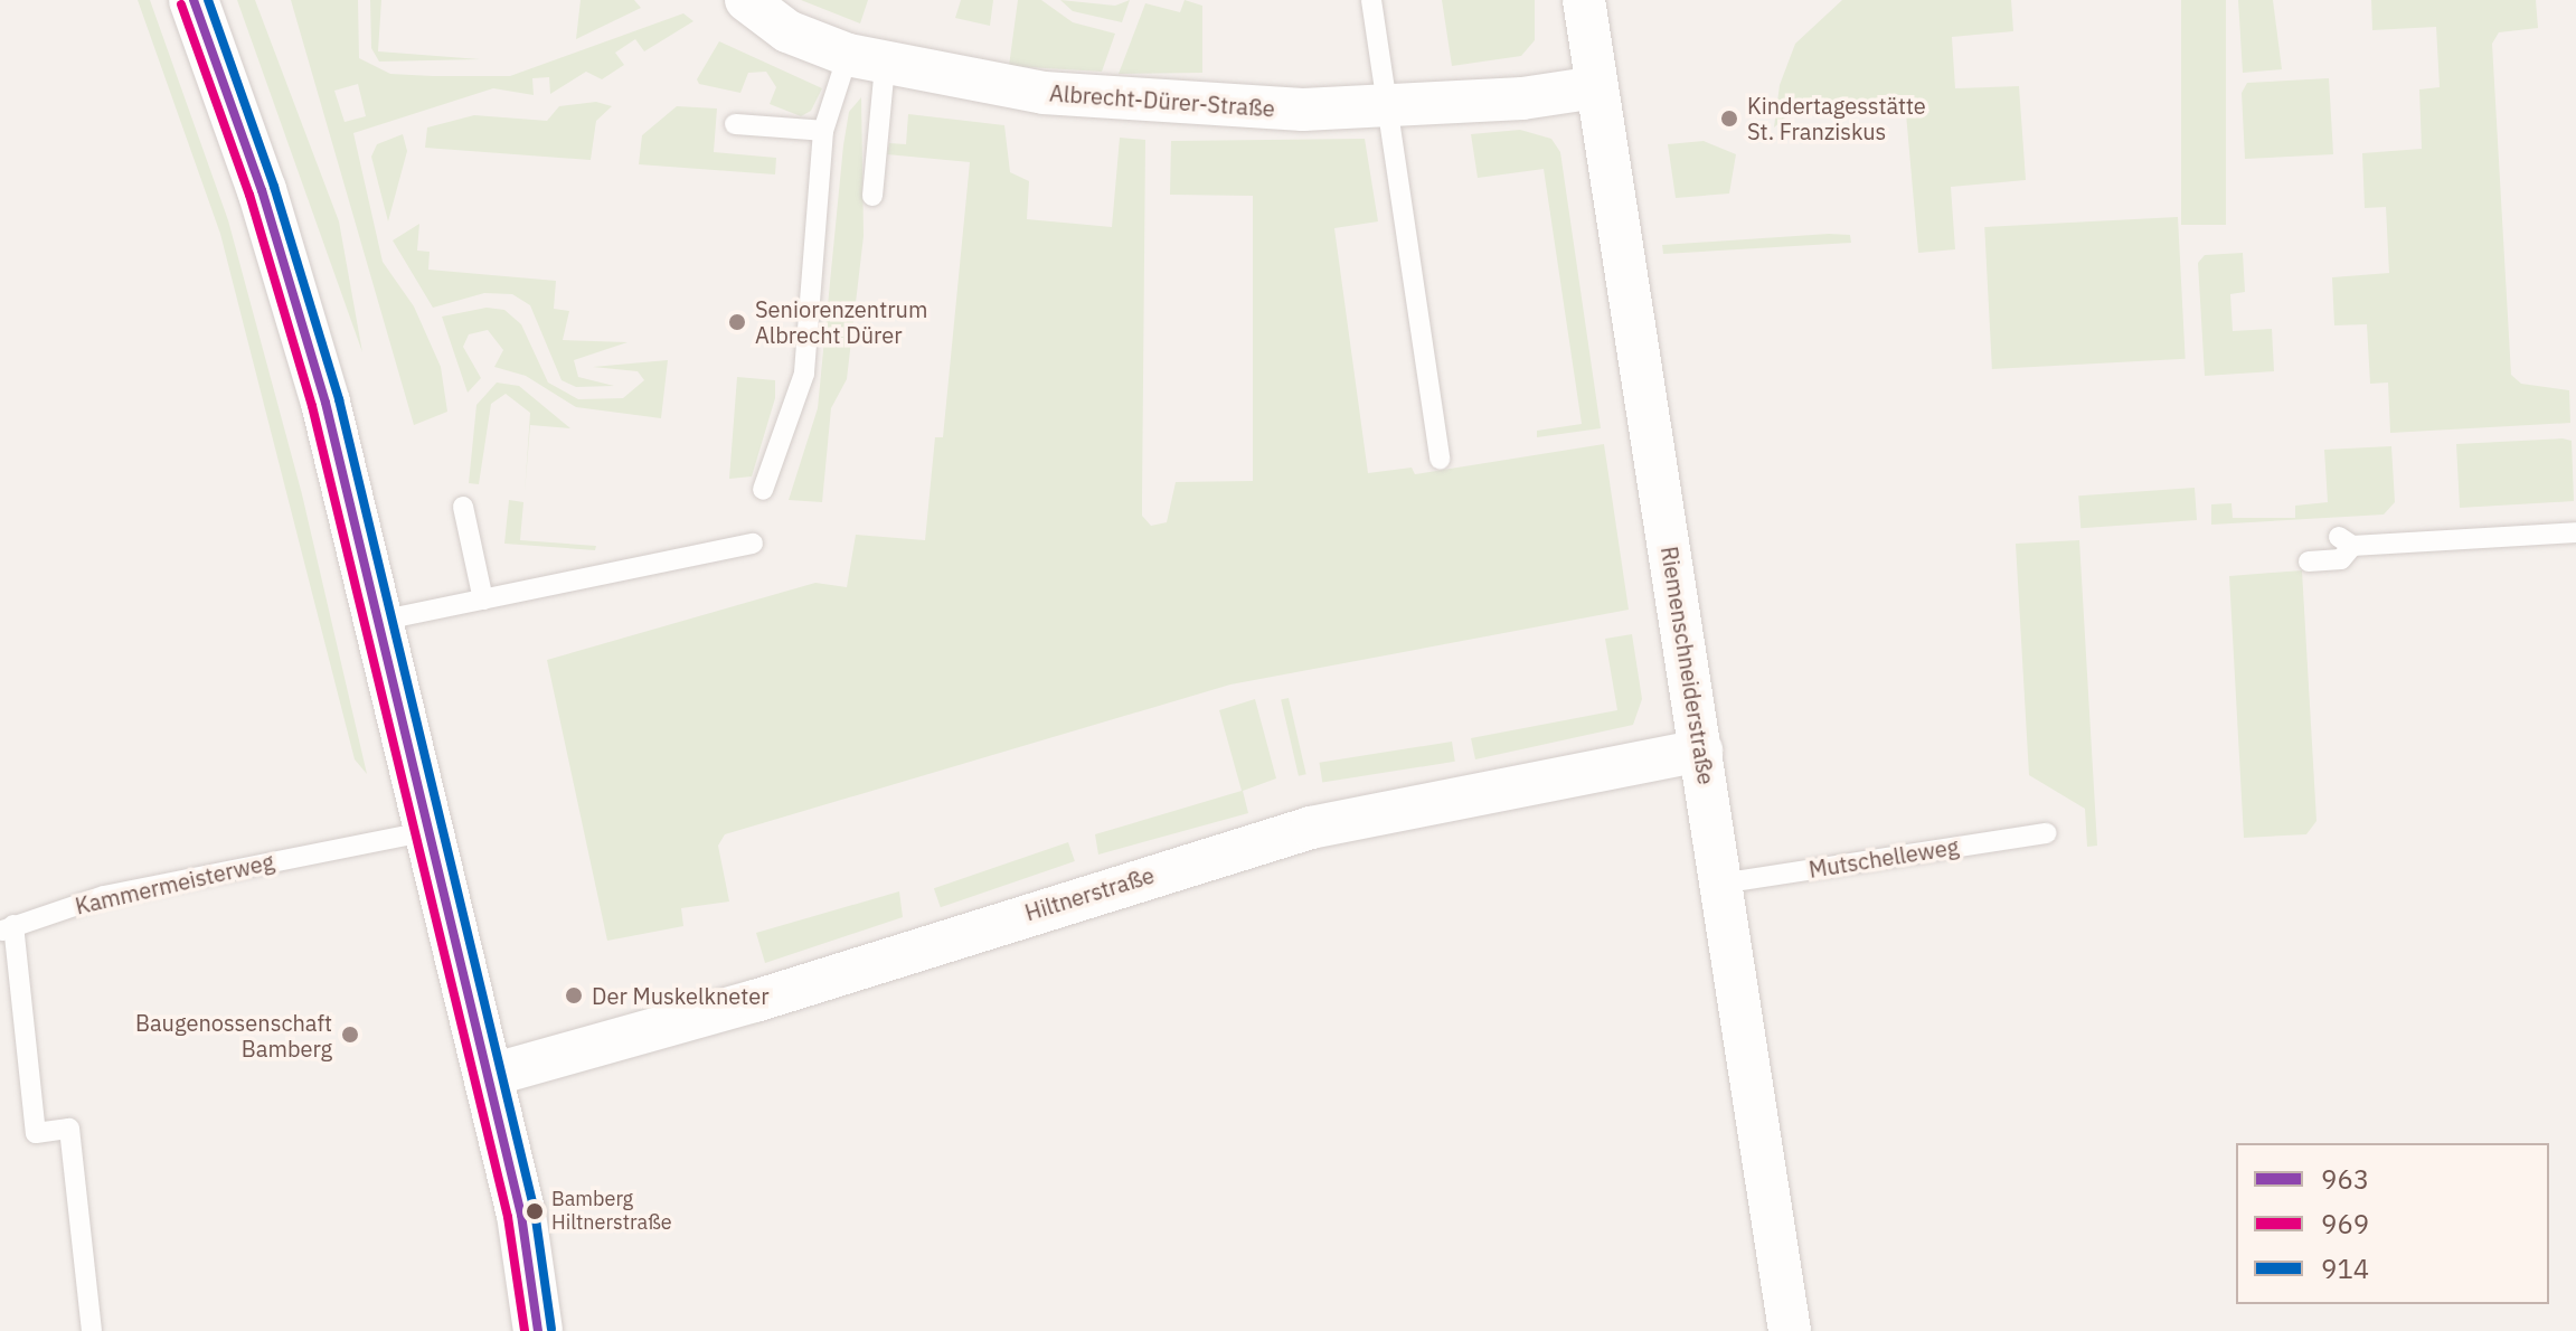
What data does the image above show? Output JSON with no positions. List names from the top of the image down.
{
  "streets": {
    "street": ["Albrecht-Dürer-Straße", "Riemenschneiderstraße", "Hiltnerstraße"],
    "lane": ["Mutschelleweg", "Kammermeisterweg"]
  },
  "crossings": [
    ["Albrecht-Dürer-Straße", "Riemenschneiderstraße"],
    ["Riemenschneiderstraße", "Mutschelleweg"],
    ["Riemenschneiderstraße", "Hiltnerstraße"]
  ],
  "places": [
    "Kindertagesstätte St. Franziskus",
    "Seniorenzentrum Albrecht Dürer",
    "Der Muskelkneter",
    "Baugenossenschaft Bamberg",
    "Bamberg Hiltnerstraße"
  ],
  "lines": ["transit line 963", "transit line 914", "transit line 969"],
  "legend": ["963", "969", "914"]
}
